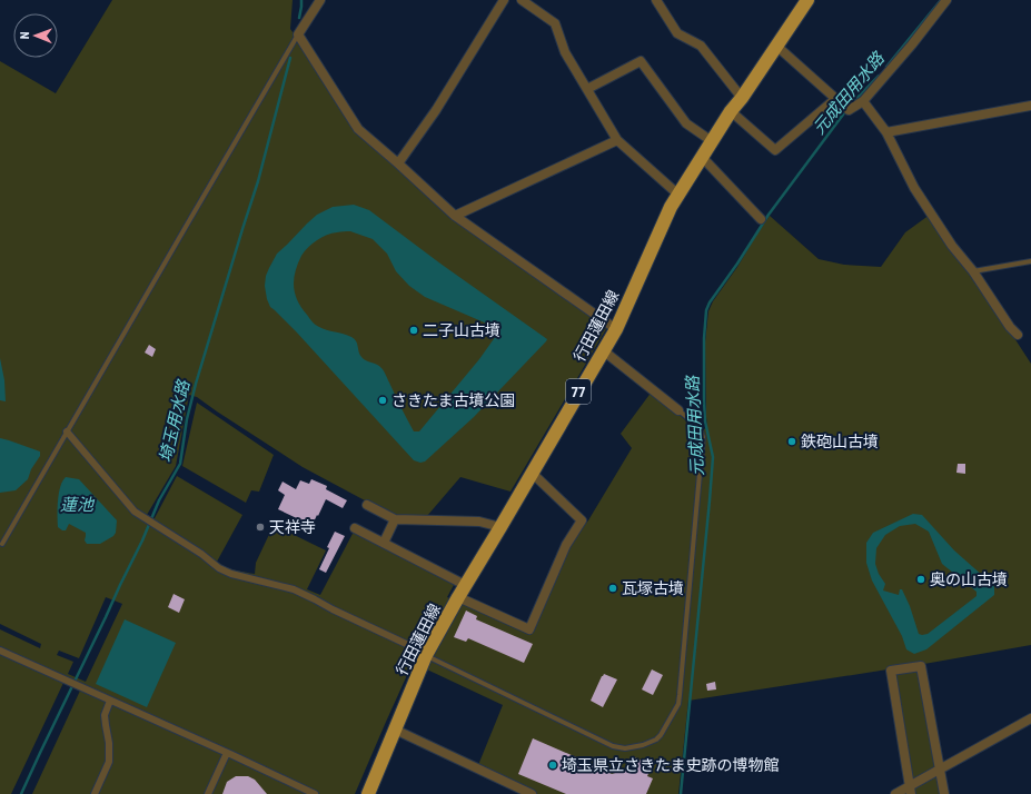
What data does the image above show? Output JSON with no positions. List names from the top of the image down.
{
  "streets": {
    "main road": ["行田蓮田線", "77"]
  },
  "water": ["元成田用水路", "埼玉用水路", "蓮池"],
  "places": [
    "二子山古墳",
    "さきたま古墳公園",
    "鉄砲山古墳",
    "天祥寺",
    "奥の山古墳",
    "瓦塚古墳",
    "埼玉県立さきたま史跡の博物館"
  ],
  "north": "left"
}
